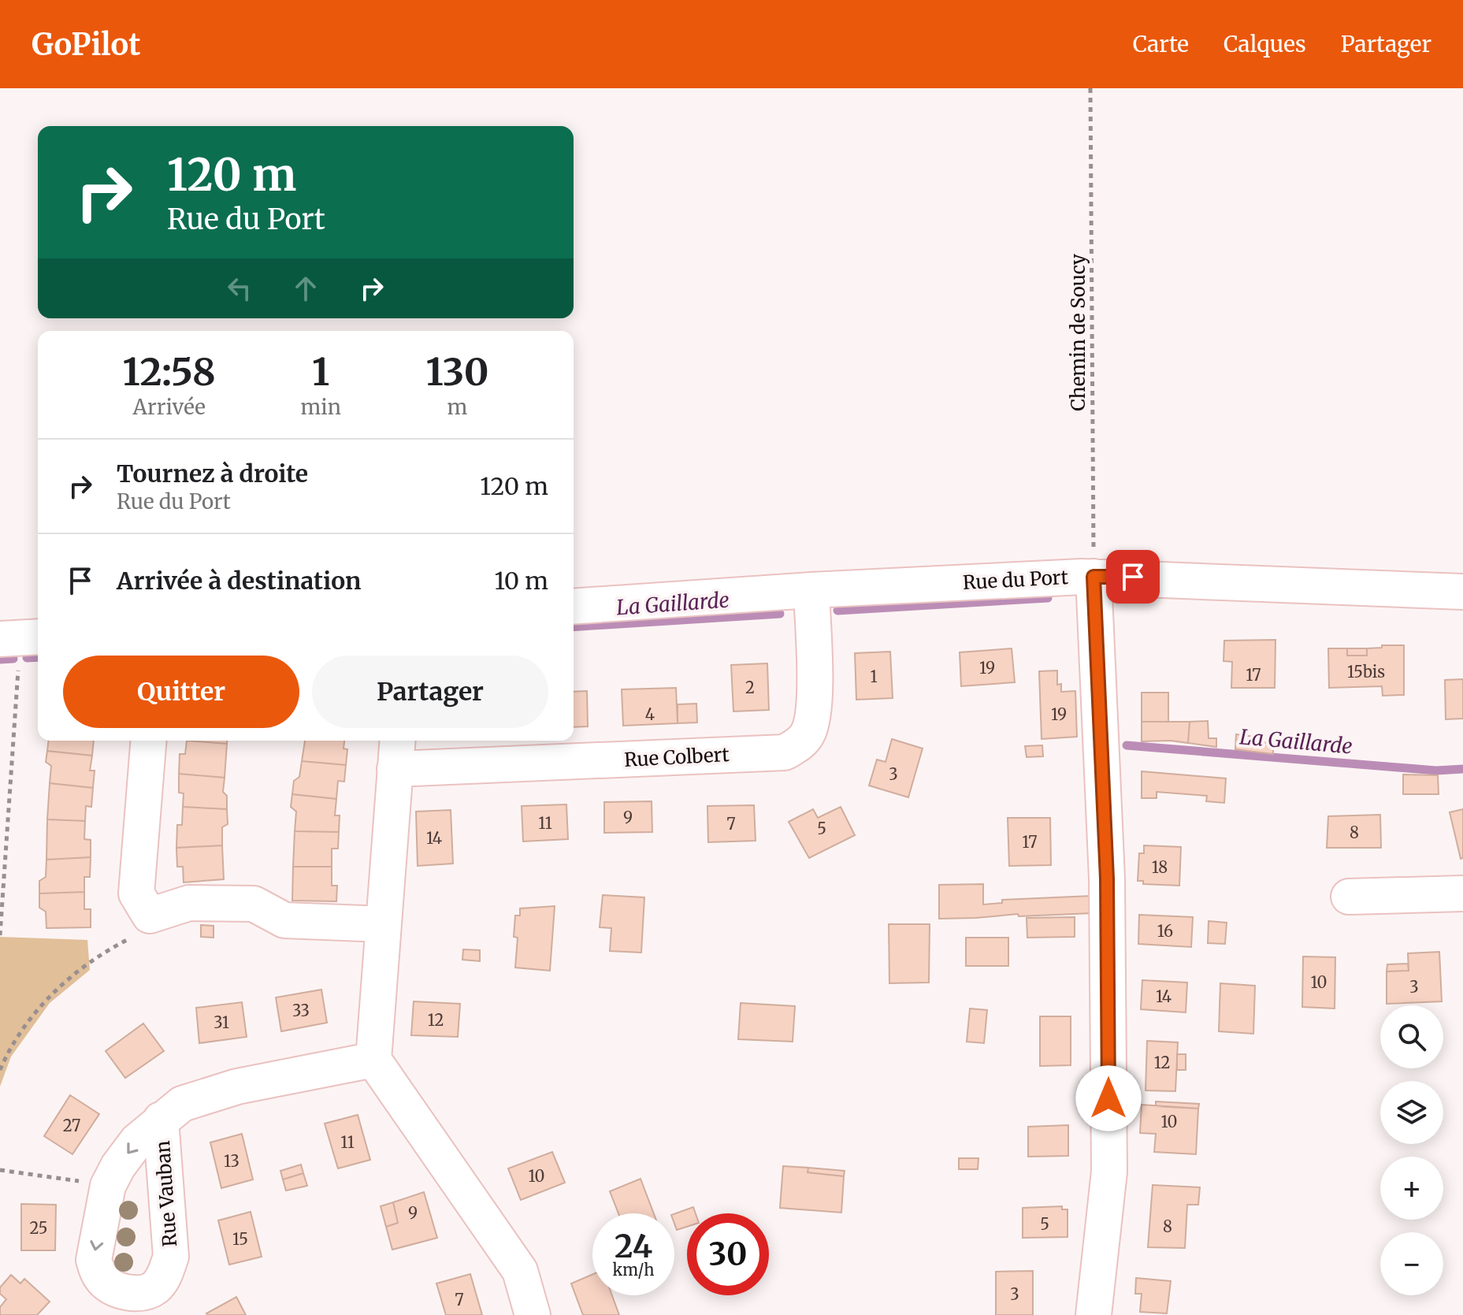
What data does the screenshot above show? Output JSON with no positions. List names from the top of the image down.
{
  "streets": {
    "street": ["Rue du Port", "Rue Colbert", "Rue Vauban"],
    "path": ["Chemin de Soucy"]
  },
  "crossings": [
    ["Chemin de Soucy", "Rue du Port"],
    ["Rue du Port", "Rue Colbert"]
  ],
  "water": ["La Gaillarde"],
  "house_numbers": [
    "19",
    "15bis",
    "17",
    "1",
    "2",
    "4",
    "19",
    "3",
    "9",
    "11",
    "7",
    "5",
    "8",
    "14",
    "17",
    "18",
    "16",
    "10",
    "3",
    "14",
    "33",
    "12",
    "31",
    "12",
    "10",
    "27",
    "11",
    "13",
    "10",
    "9",
    "5",
    "8",
    "25",
    "15",
    "3",
    "7"
  ],
  "page": {
    "header": "GoPilot",
    "nav": ["Carte", "Calques", "Partager"],
    "turn": ["120 m", "Rue du Port"],
    "eta": [
      "12:58",
      "Arrivée",
      "1",
      "min",
      "130",
      "m"
    ],
    "list": [
      {
        "name": "Tournez à droite",
        "note": "Rue du Port",
        "value": "120 m"
      },
      {
        "name": "Arrivée à destination",
        "value": "10 m"
      }
    ],
    "buttons": ["Quitter", "Partager"],
    "map_buttons": ["+", "−"],
    "speed": "24 km/h",
    "limit": "30"
  }
}
